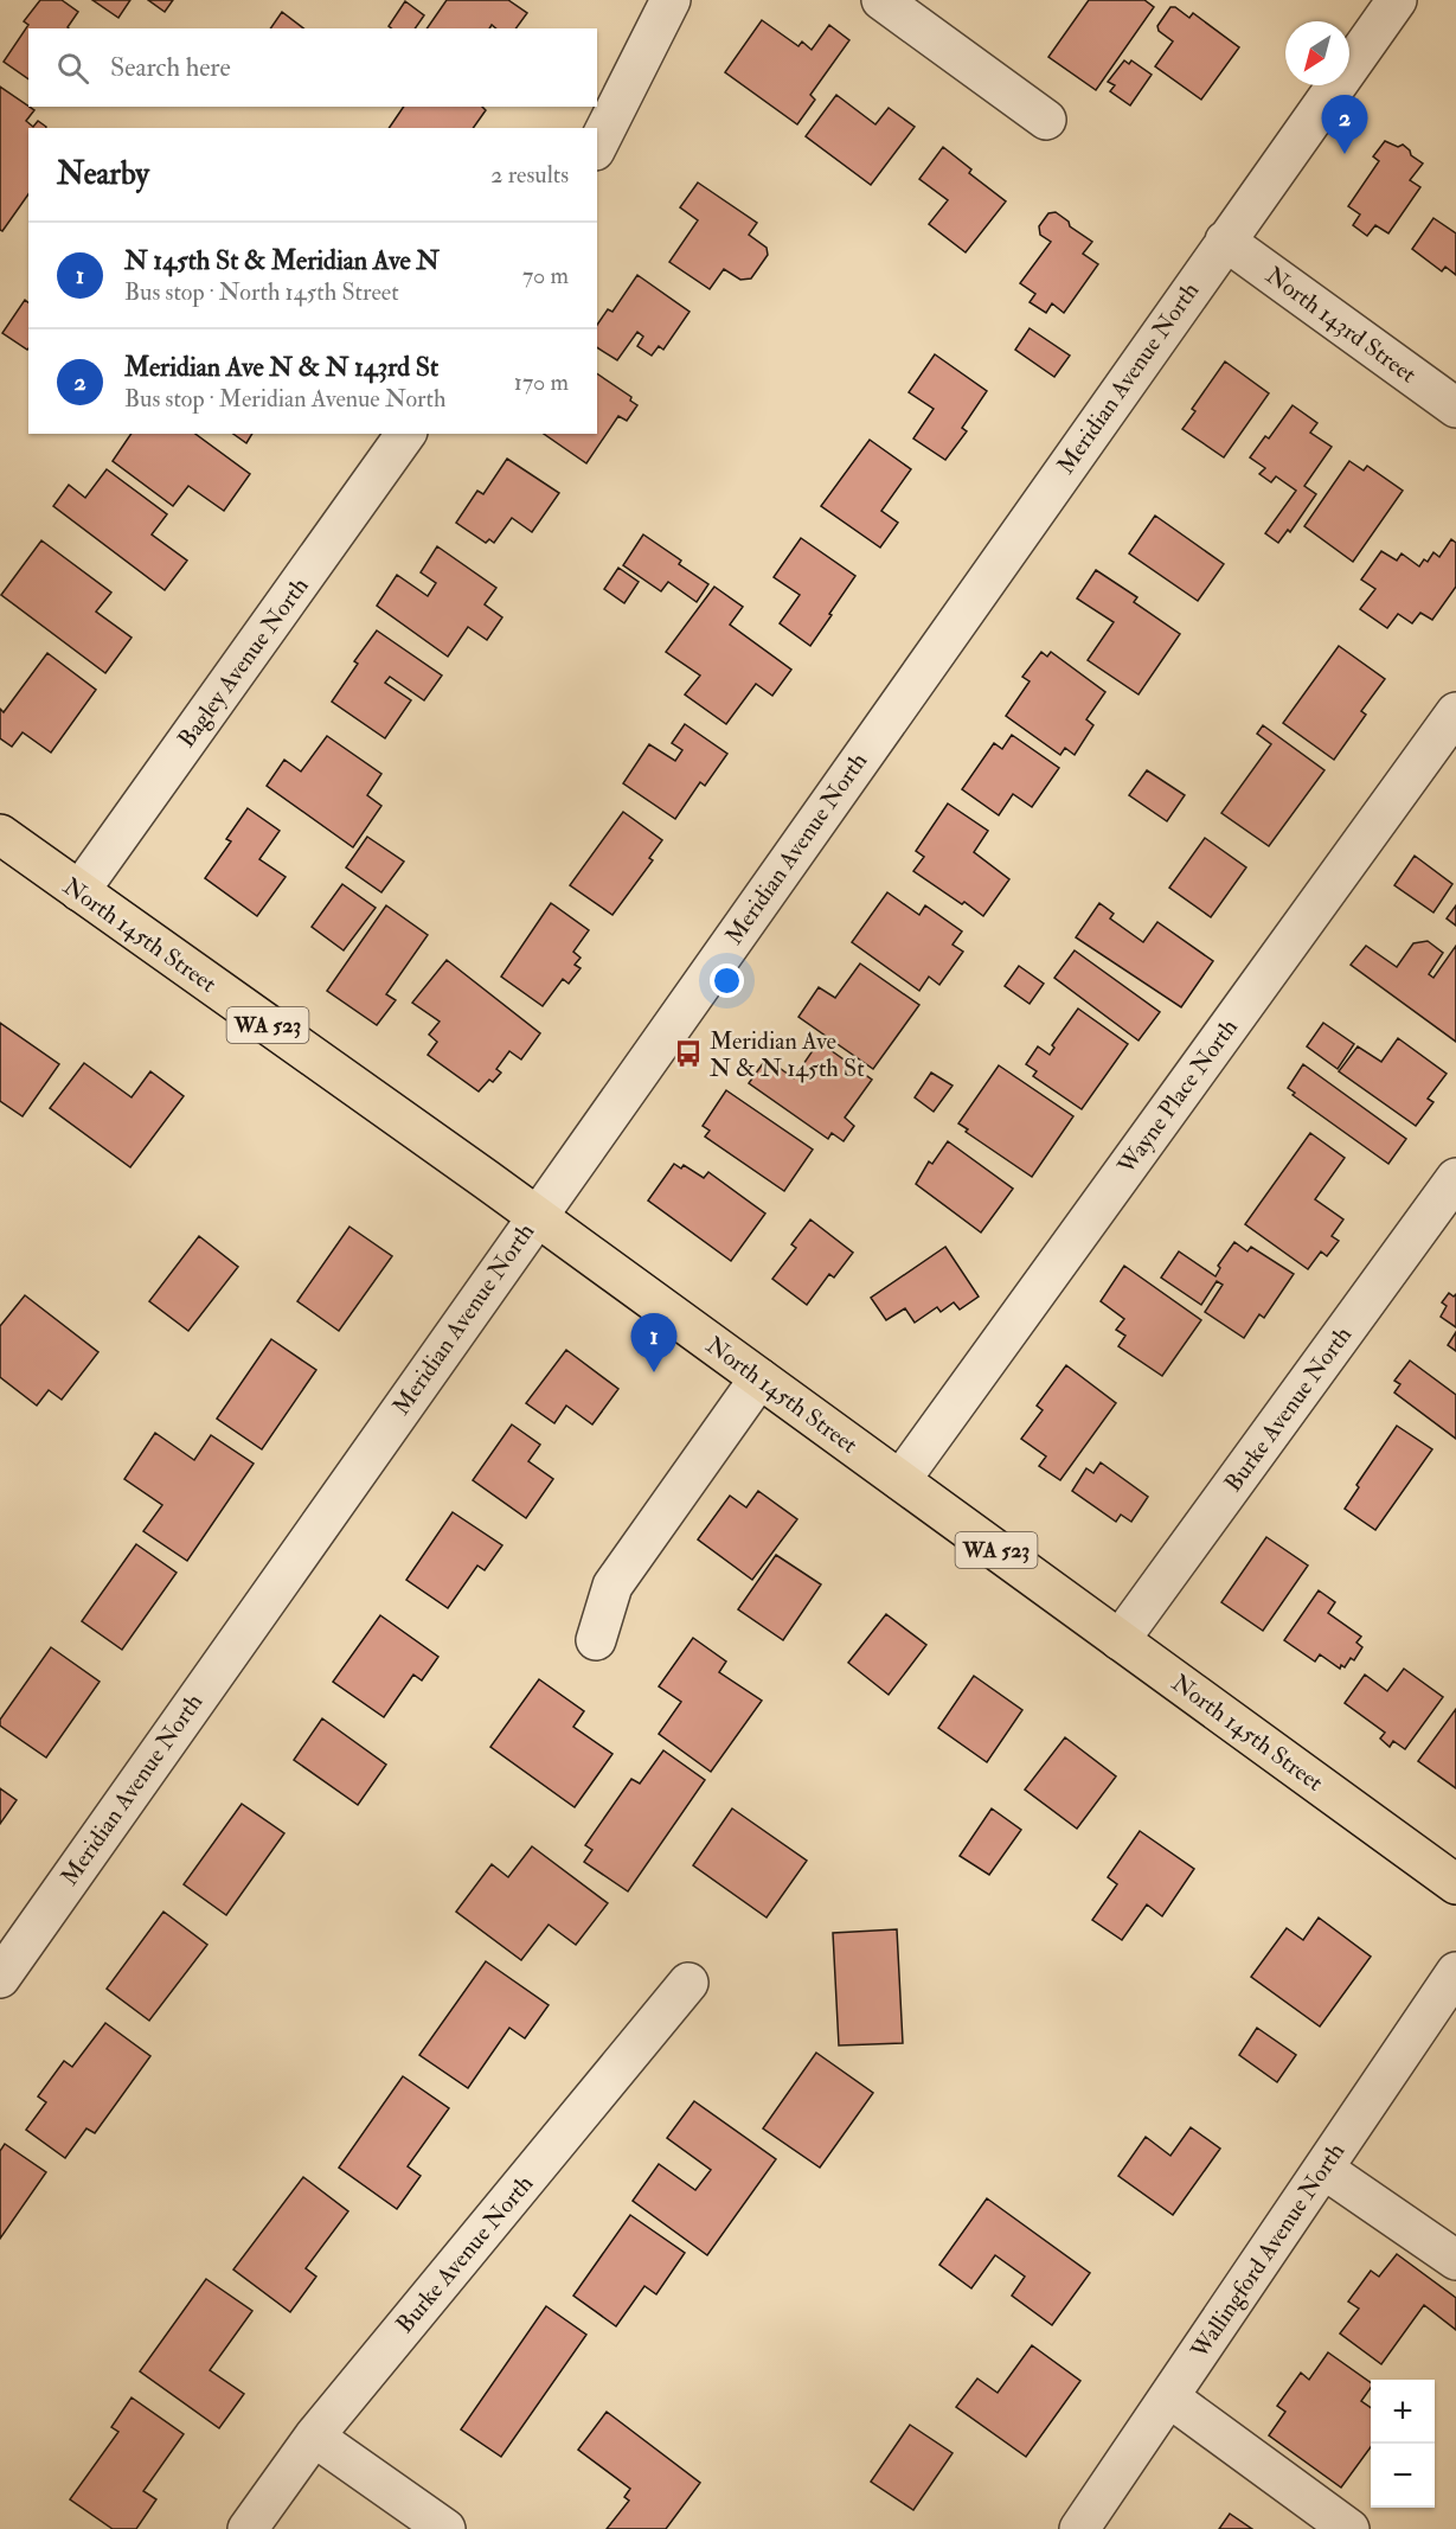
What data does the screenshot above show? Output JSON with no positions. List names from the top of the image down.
{
  "streets": {
    "main road": ["North 145th Street", "WA 523"],
    "street": [
      "North 143rd Street",
      "Meridian Avenue North",
      "Bagley Avenue North",
      "Wayne Place North",
      "Burke Avenue North",
      "Wallingford Avenue North"
    ]
  },
  "crossings": [
    ["North 143rd Street", "Meridian Avenue North"],
    ["Meridian Avenue North", "North 145th Street"],
    ["Bagley Avenue North", "North 145th Street"],
    ["North 145th Street", "Wayne Place North"],
    ["North 145th Street", "Burke Avenue North"]
  ],
  "places": {
    "bus stop": ["Meridian Ave N & N 145th St"]
  },
  "north": "bottom left",
  "page": {
    "search": "Search here",
    "pins": ["2", "1"],
    "heading": ["Nearby", "2 results"],
    "list": [
      {
        "mark": "1",
        "name": "N 145th St & Meridian Ave N",
        "note": "Bus stop · North 145th Street",
        "value": "70 m"
      },
      {
        "mark": "2",
        "name": "Meridian Ave N & N 143rd St",
        "note": "Bus stop · Meridian Avenue North",
        "value": "170 m"
      }
    ],
    "map_buttons": ["+", "−"]
  }
}
